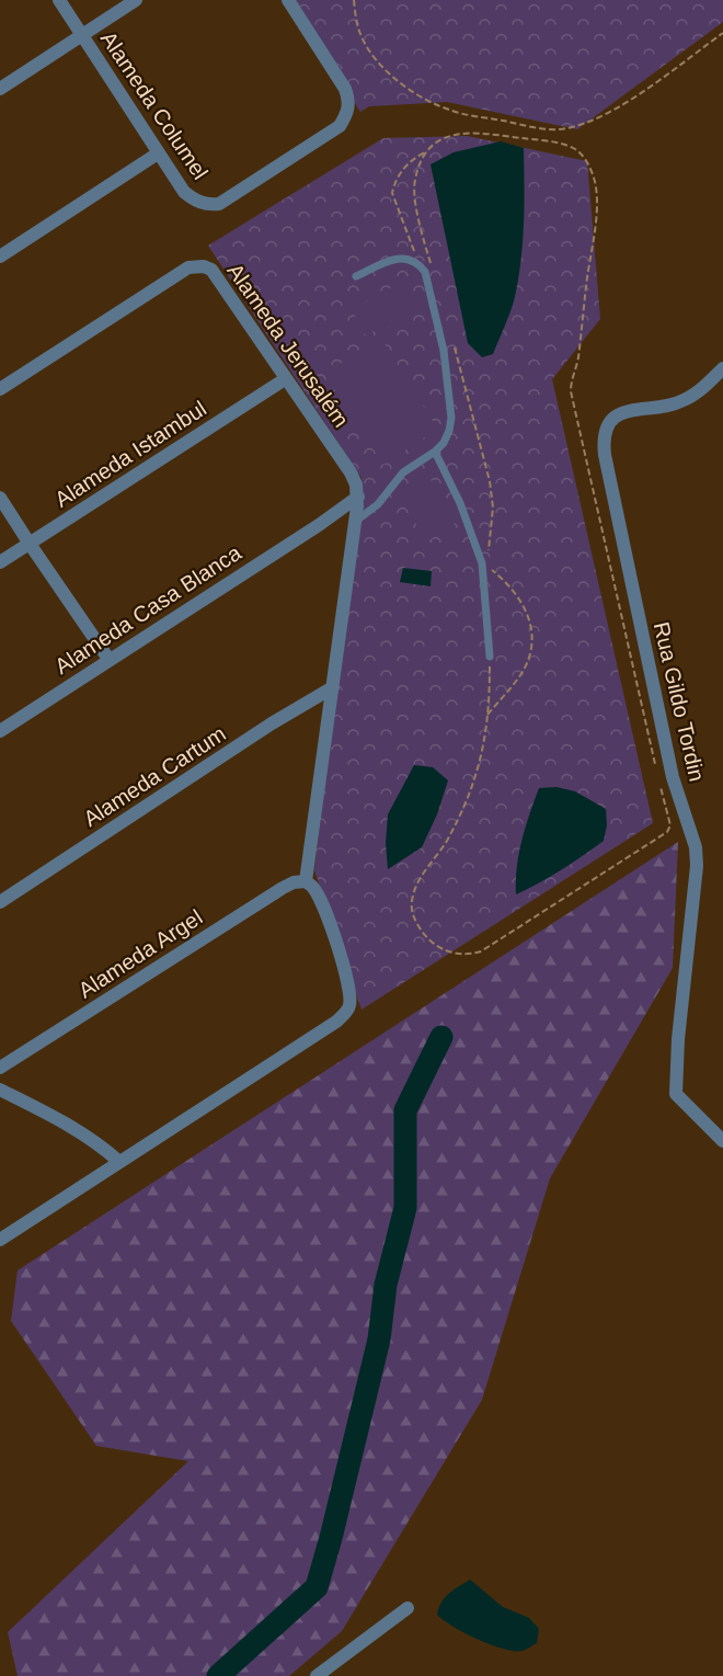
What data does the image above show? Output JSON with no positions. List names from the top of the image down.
{
  "streets": {
    "street": [
      "Alameda Columel",
      "Alameda Jerusalém",
      "Alameda Istambul",
      "Alameda Casa Blanca",
      "Rua Gildo Tordin",
      "Alameda Cartum",
      "Alameda Argel"
    ]
  },
  "crossings": [
    ["Alameda Jerusalém", "Alameda Istambul"],
    ["Alameda Jerusalém", "Alameda Casa Blanca"],
    ["Alameda Jerusalém", "Alameda Cartum"],
    ["Alameda Jerusalém", "Alameda Argel"]
  ]
}
